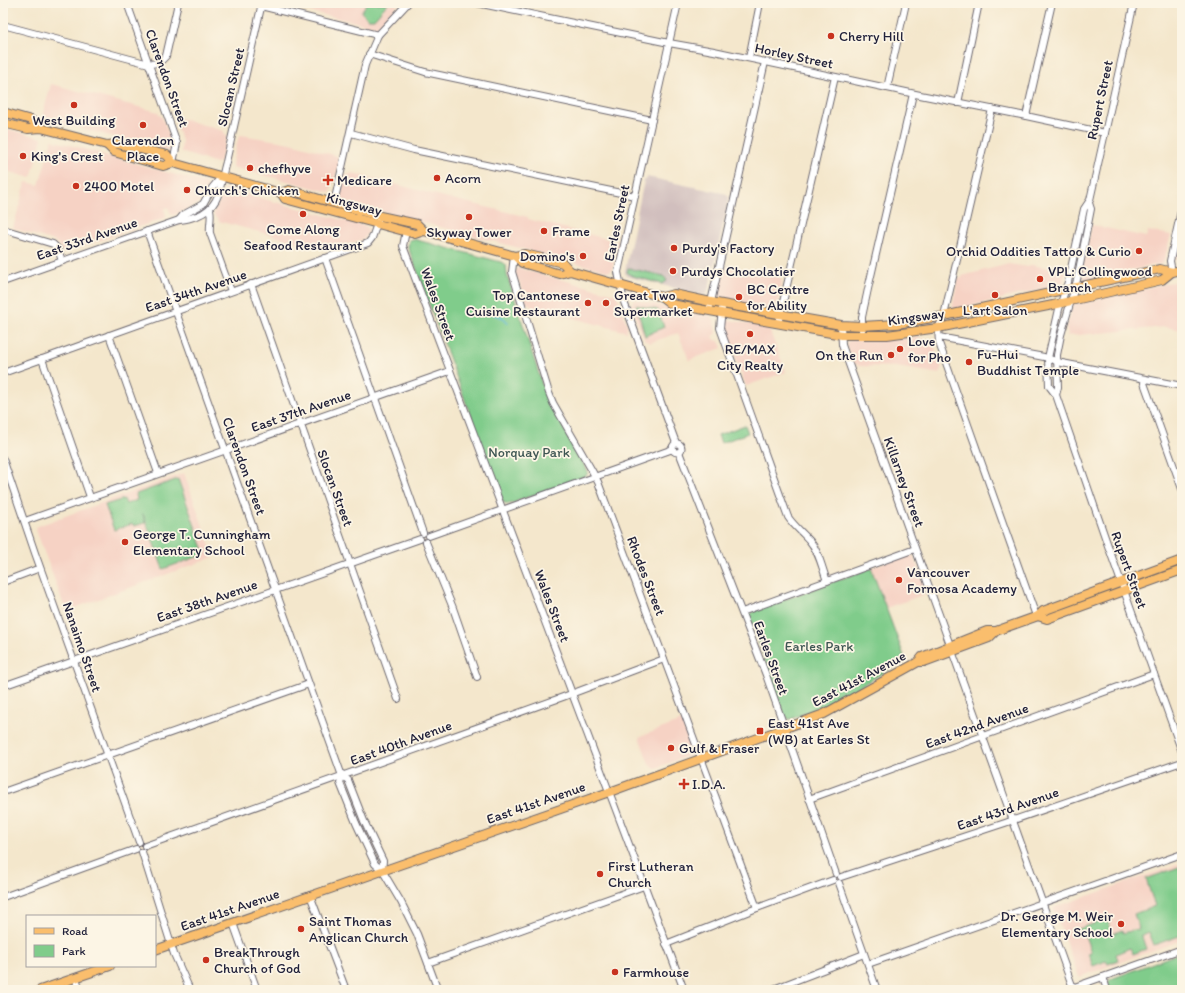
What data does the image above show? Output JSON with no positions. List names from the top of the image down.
{
  "streets": {
    "main road": ["Kingsway", "East 41st Avenue"],
    "street": [
      "Horley Street",
      "Clarendon Street",
      "Slocan Street",
      "Rupert Street",
      "Earles Street",
      "East 33rd Avenue",
      "East 34th Avenue",
      "Wales Street",
      "East 37th Avenue",
      "Killarney Street",
      "Rhodes Street",
      "East 38th Avenue",
      "Nanaimo Street",
      "East 42nd Avenue",
      "East 40th Avenue",
      "East 43rd Avenue"
    ]
  },
  "crossings": [
    ["Horley Street", "Rupert Street"],
    ["Horley Street", "Earles Street"],
    ["Clarendon Street", "Kingsway"],
    ["Clarendon Street", "East 33rd Avenue"],
    ["Clarendon Street", "East 34th Avenue"],
    ["Clarendon Street", "East 37th Avenue"],
    ["Clarendon Street", "East 38th Avenue"],
    ["Clarendon Street", "East 41st Avenue"],
    ["Clarendon Street", "East 40th Avenue"],
    ["Slocan Street", "Kingsway"],
    ["Slocan Street", "East 33rd Avenue"],
    ["Slocan Street", "East 34th Avenue"],
    ["Slocan Street", "East 37th Avenue"],
    ["Slocan Street", "East 38th Avenue"],
    ["Rupert Street", "Kingsway"],
    ["Rupert Street", "East 41st Avenue"],
    ["Rupert Street", "East 42nd Avenue"],
    ["Kingsway", "Earles Street"],
    ["Kingsway", "East 34th Avenue"],
    ["Kingsway", "Wales Street"],
    ["Kingsway", "Killarney Street"],
    ["Kingsway", "Rhodes Street"],
    ["Earles Street", "East 41st Avenue"],
    ["Earles Street", "East 42nd Avenue"],
    ["Earles Street", "East 43rd Avenue"],
    ["Wales Street", "East 37th Avenue"],
    ["Wales Street", "East 41st Avenue"],
    ["Wales Street", "East 40th Avenue"],
    ["Wales Street", "East 43rd Avenue"],
    ["East 37th Avenue", "Nanaimo Street"],
    ["Killarney Street", "East 41st Avenue"],
    ["Killarney Street", "East 42nd Avenue"],
    ["Killarney Street", "East 43rd Avenue"],
    ["Rhodes Street", "East 41st Avenue"],
    ["Rhodes Street", "East 40th Avenue"],
    ["Rhodes Street", "East 43rd Avenue"],
    ["East 38th Avenue", "Nanaimo Street"],
    ["Nanaimo Street", "East 40th Avenue"]
  ],
  "parks": ["Norquay Park", "Earles Park"],
  "places": {
    "other": [
      "Cherry Hill",
      "West Building",
      "Clarendon Place",
      "King's Crest",
      "chefhyve",
      "Acorn",
      "2400 Motel",
      "Church's Chicken",
      "Come Along Seafood Restaurant",
      "Skyway Tower",
      "Frame",
      "Purdy's Factory",
      "Orchid Oddities Tattoo & Curio",
      "Domino's",
      "Purdys Chocolatier",
      "VPL: Collingwood Branch",
      "L'art Salon",
      "BC Centre for Ability",
      "Top Cantonese Cuisine Restaurant",
      "Great Two Supermarket",
      "RE/MAX City Realty",
      "Love for Pho",
      "On the Run",
      "Fu-Hui Buddhist Temple",
      "George T. Cunningham Elementary School",
      "Vancouver Formosa Academy",
      "Gulf & Fraser",
      "First Lutheran Church",
      "Dr. George M. Weir Elementary School",
      "Saint Thomas Anglican Church",
      "BreakThrough Church of God",
      "Farmhouse"
    ],
    "health": ["Medicare", "I.D.A."],
    "transit": ["East 41st Ave (WB) at Earles St"]
  },
  "legend": ["Road", "Park"]
}
